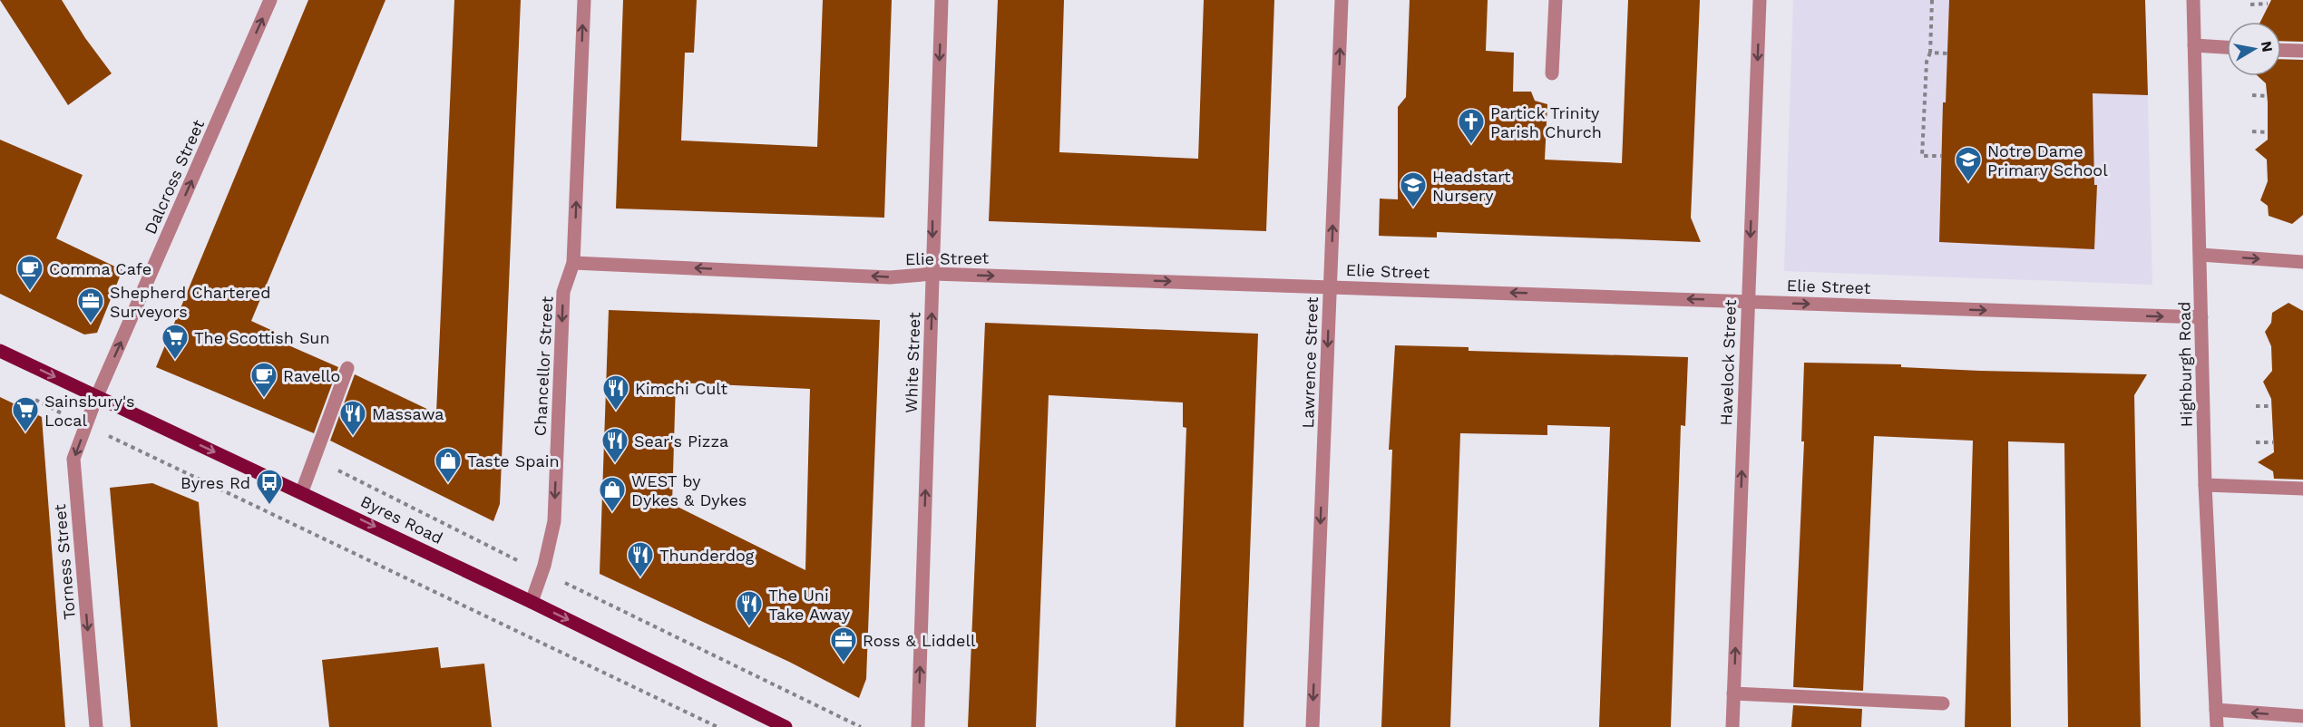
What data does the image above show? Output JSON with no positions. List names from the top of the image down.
{
  "streets": {
    "main road": ["Byres Road"],
    "street": [
      "Dalcross Street",
      "Elie Street",
      "White Street",
      "Lawrence Street",
      "Havelock Street",
      "Highburgh Road",
      "Chancellor Street",
      "Torness Street"
    ]
  },
  "crossings": [
    ["Dalcross Street", "Byres Road"],
    ["Dalcross Street", "Torness Street"],
    ["Elie Street", "White Street"],
    ["Elie Street", "Lawrence Street"],
    ["Elie Street", "Havelock Street"],
    ["Elie Street", "Highburgh Road"],
    ["Elie Street", "Chancellor Street"],
    ["Chancellor Street", "Byres Road"],
    ["Byres Road", "Torness Street"]
  ],
  "one_way": ["Dalcross Street", "Byres Road", "Torness Street"],
  "places": {
    "church": ["Partick Trinity Parish Church"],
    "school or university": ["Notre Dame Primary School", "Headstart Nursery"],
    "cafe": ["Comma Cafe", "Ravello"],
    "office": ["Shepherd Chartered Surveyors", "Ross & Liddell"],
    "supermarket": ["The Scottish Sun", "Sainsbury's Local"],
    "restaurant": [
      "Kimchi Cult",
      "Massawa",
      "Sear's Pizza",
      "Thunderdog",
      "The Uni Take Away"
    ],
    "shop": ["Taste Spain", "WEST by Dykes & Dykes"],
    "bus stop": ["Byres Rd"]
  },
  "north": "right"
}
